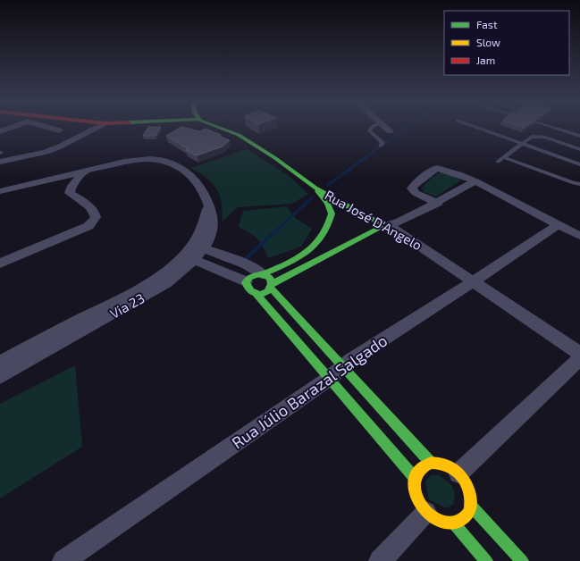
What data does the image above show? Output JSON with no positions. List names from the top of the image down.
{
  "streets": {
    "street": ["Rua José D'Angelo", "Via 23", "Rua Júlio Barazal Salgado"]
  },
  "crossings": [
    ["Rua José D'Angelo", "Rua Júlio Barazal Salgado"]
  ],
  "legend": ["Fast", "Slow", "Jam"]
}
